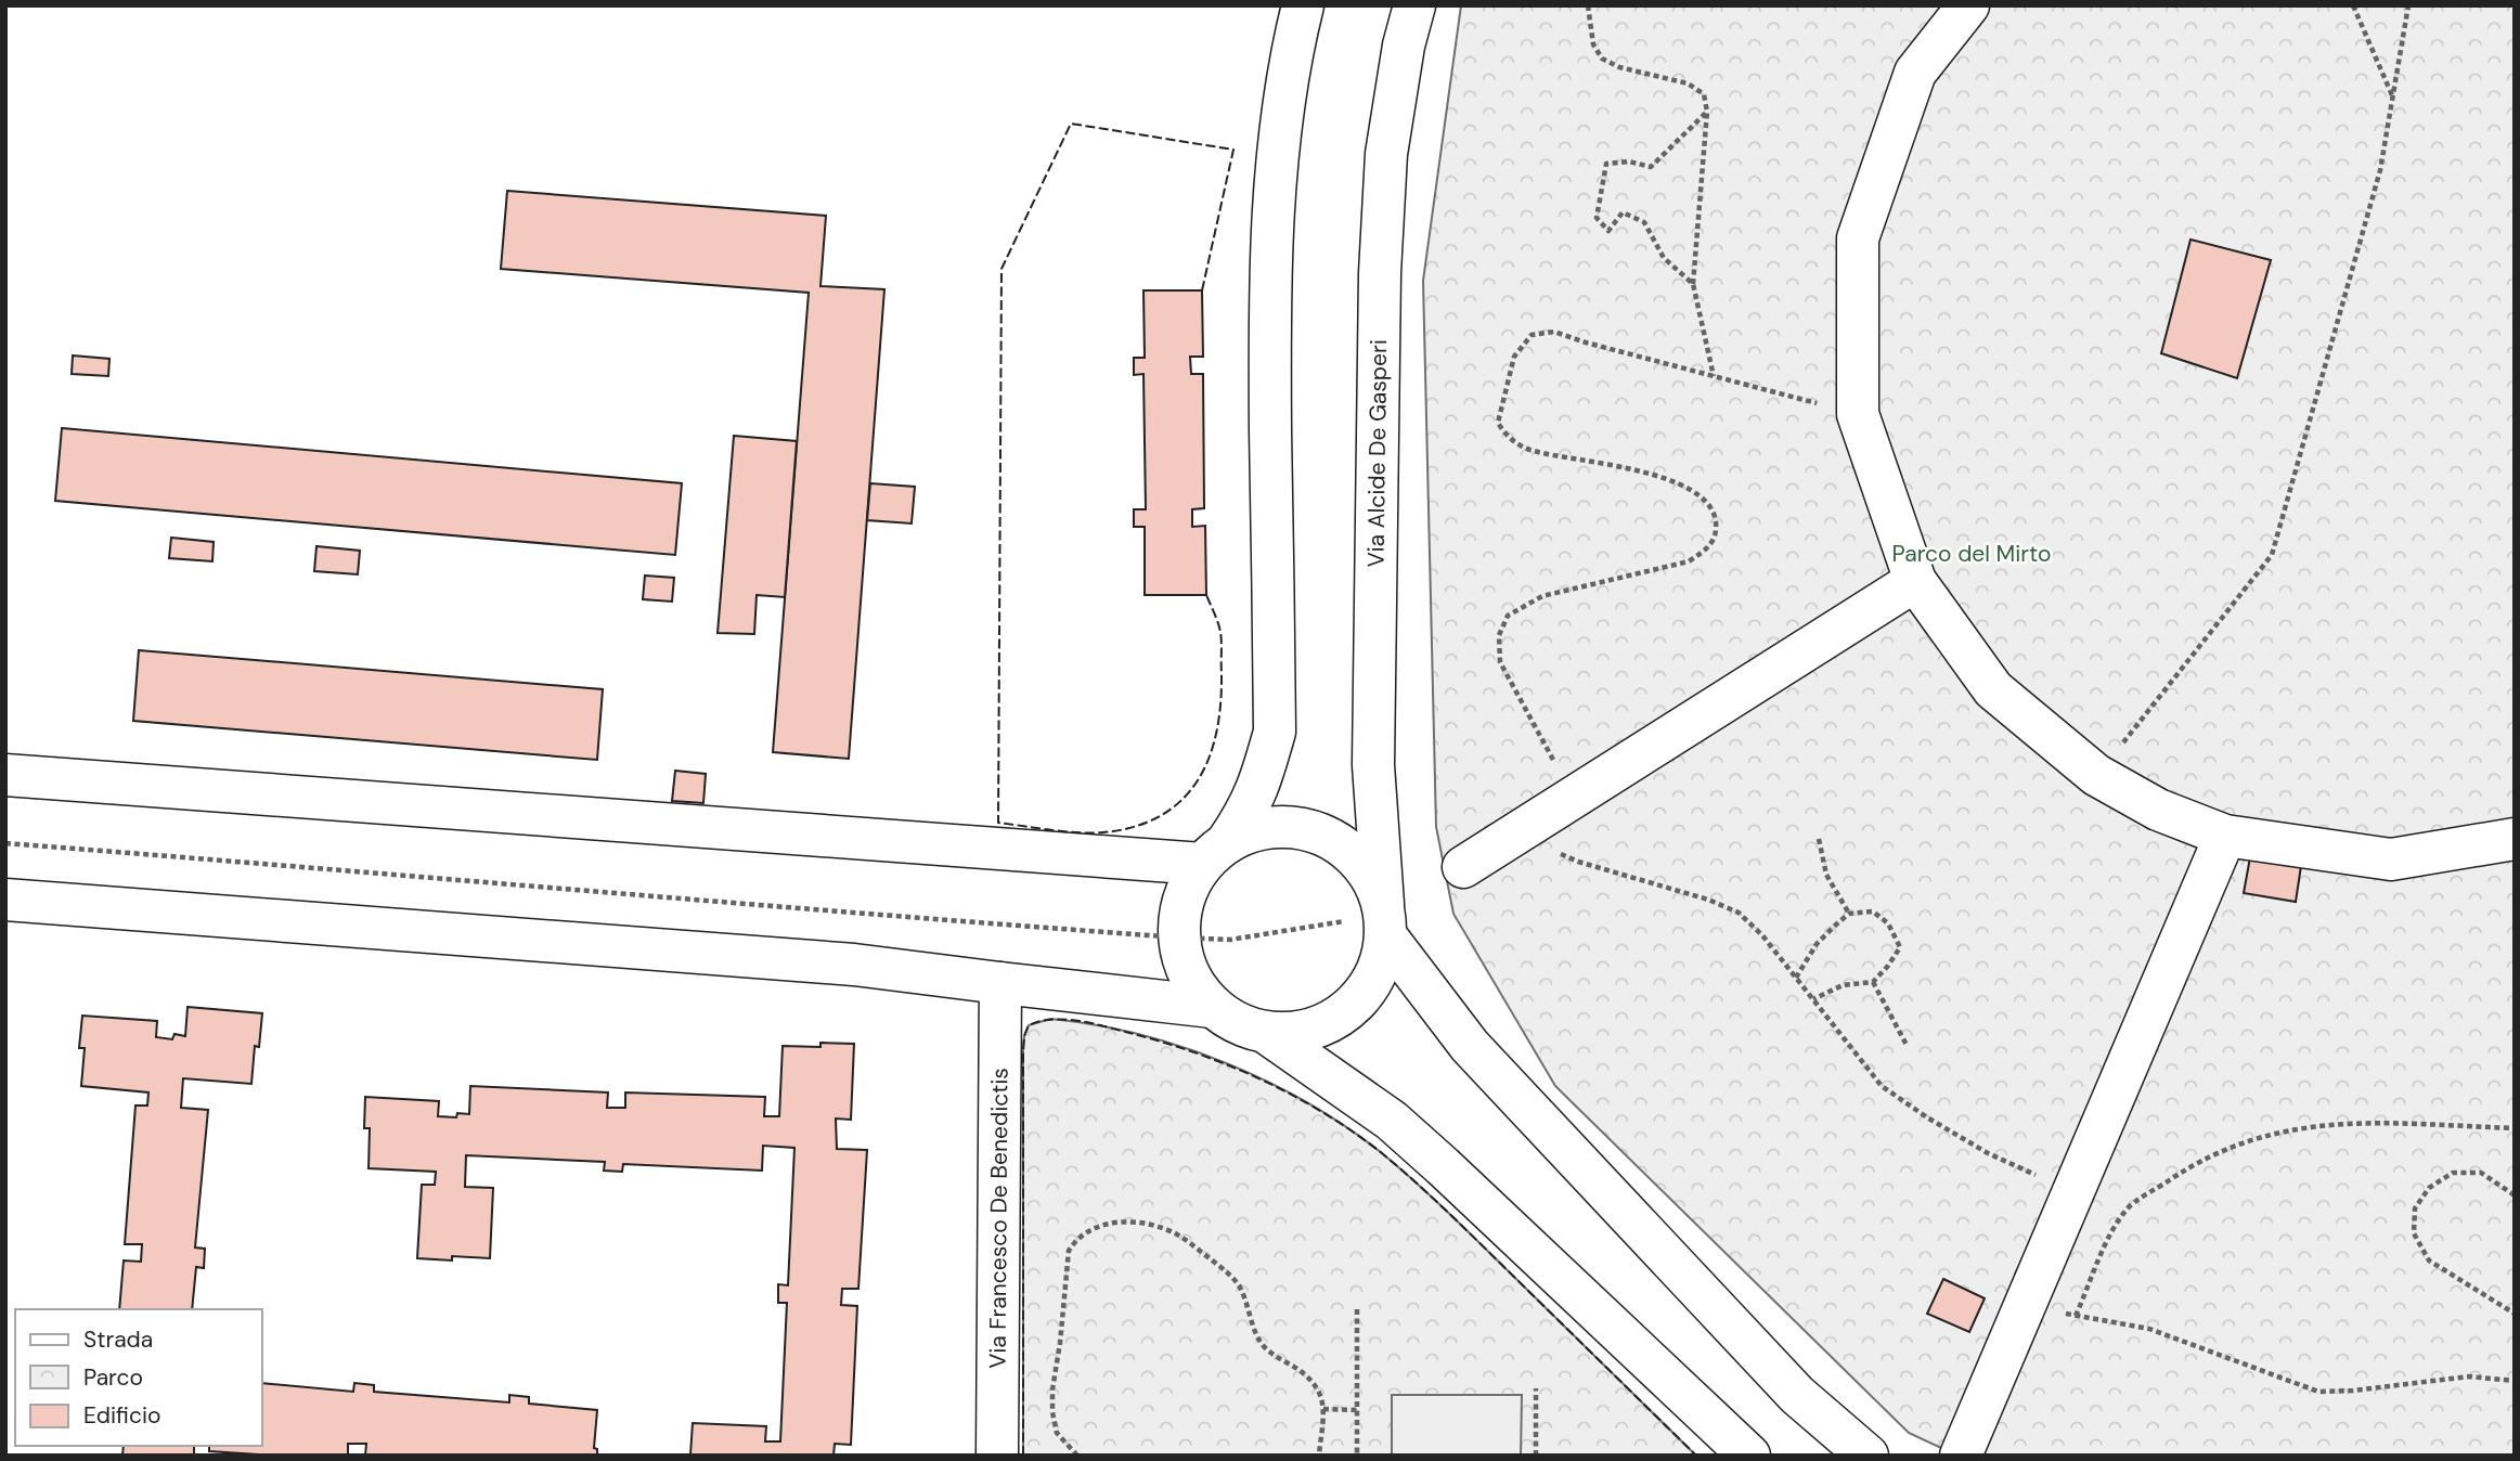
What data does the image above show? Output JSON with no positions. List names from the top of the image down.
{
  "streets": {
    "street": ["Via Alcide De Gasperi", "Via Francesco De Benedictis"]
  },
  "parks": ["Parco del Mirto"],
  "legend": ["Strada", "Parco", "Edificio"]
}
